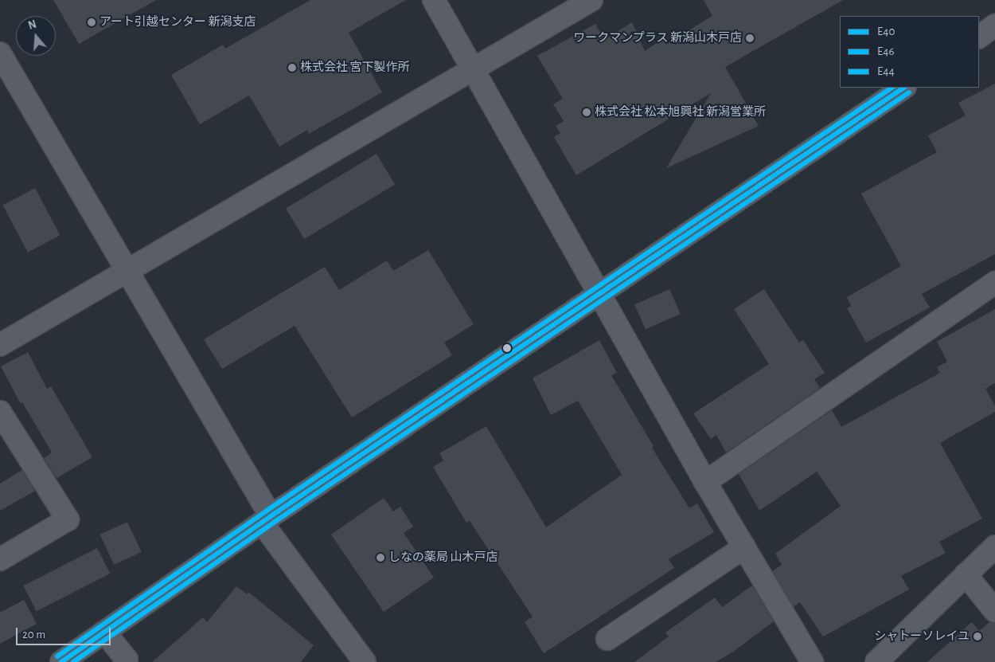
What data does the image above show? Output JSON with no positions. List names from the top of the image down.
{
  "places": [
    "アート引越センター 新潟支店",
    "ワークマンプラス 新潟山木戸店",
    "株式会社 宮下製作所",
    "株式会社 松本旭興社 新潟営業所",
    "しなの薬局 山木戸店",
    "シャトーソレイユ"
  ],
  "lines": ["transit line E40", "transit line E44", "transit line E46"],
  "legend": ["E40", "E46", "E44"],
  "scale_bar": "20 m",
  "north": "top"
}
